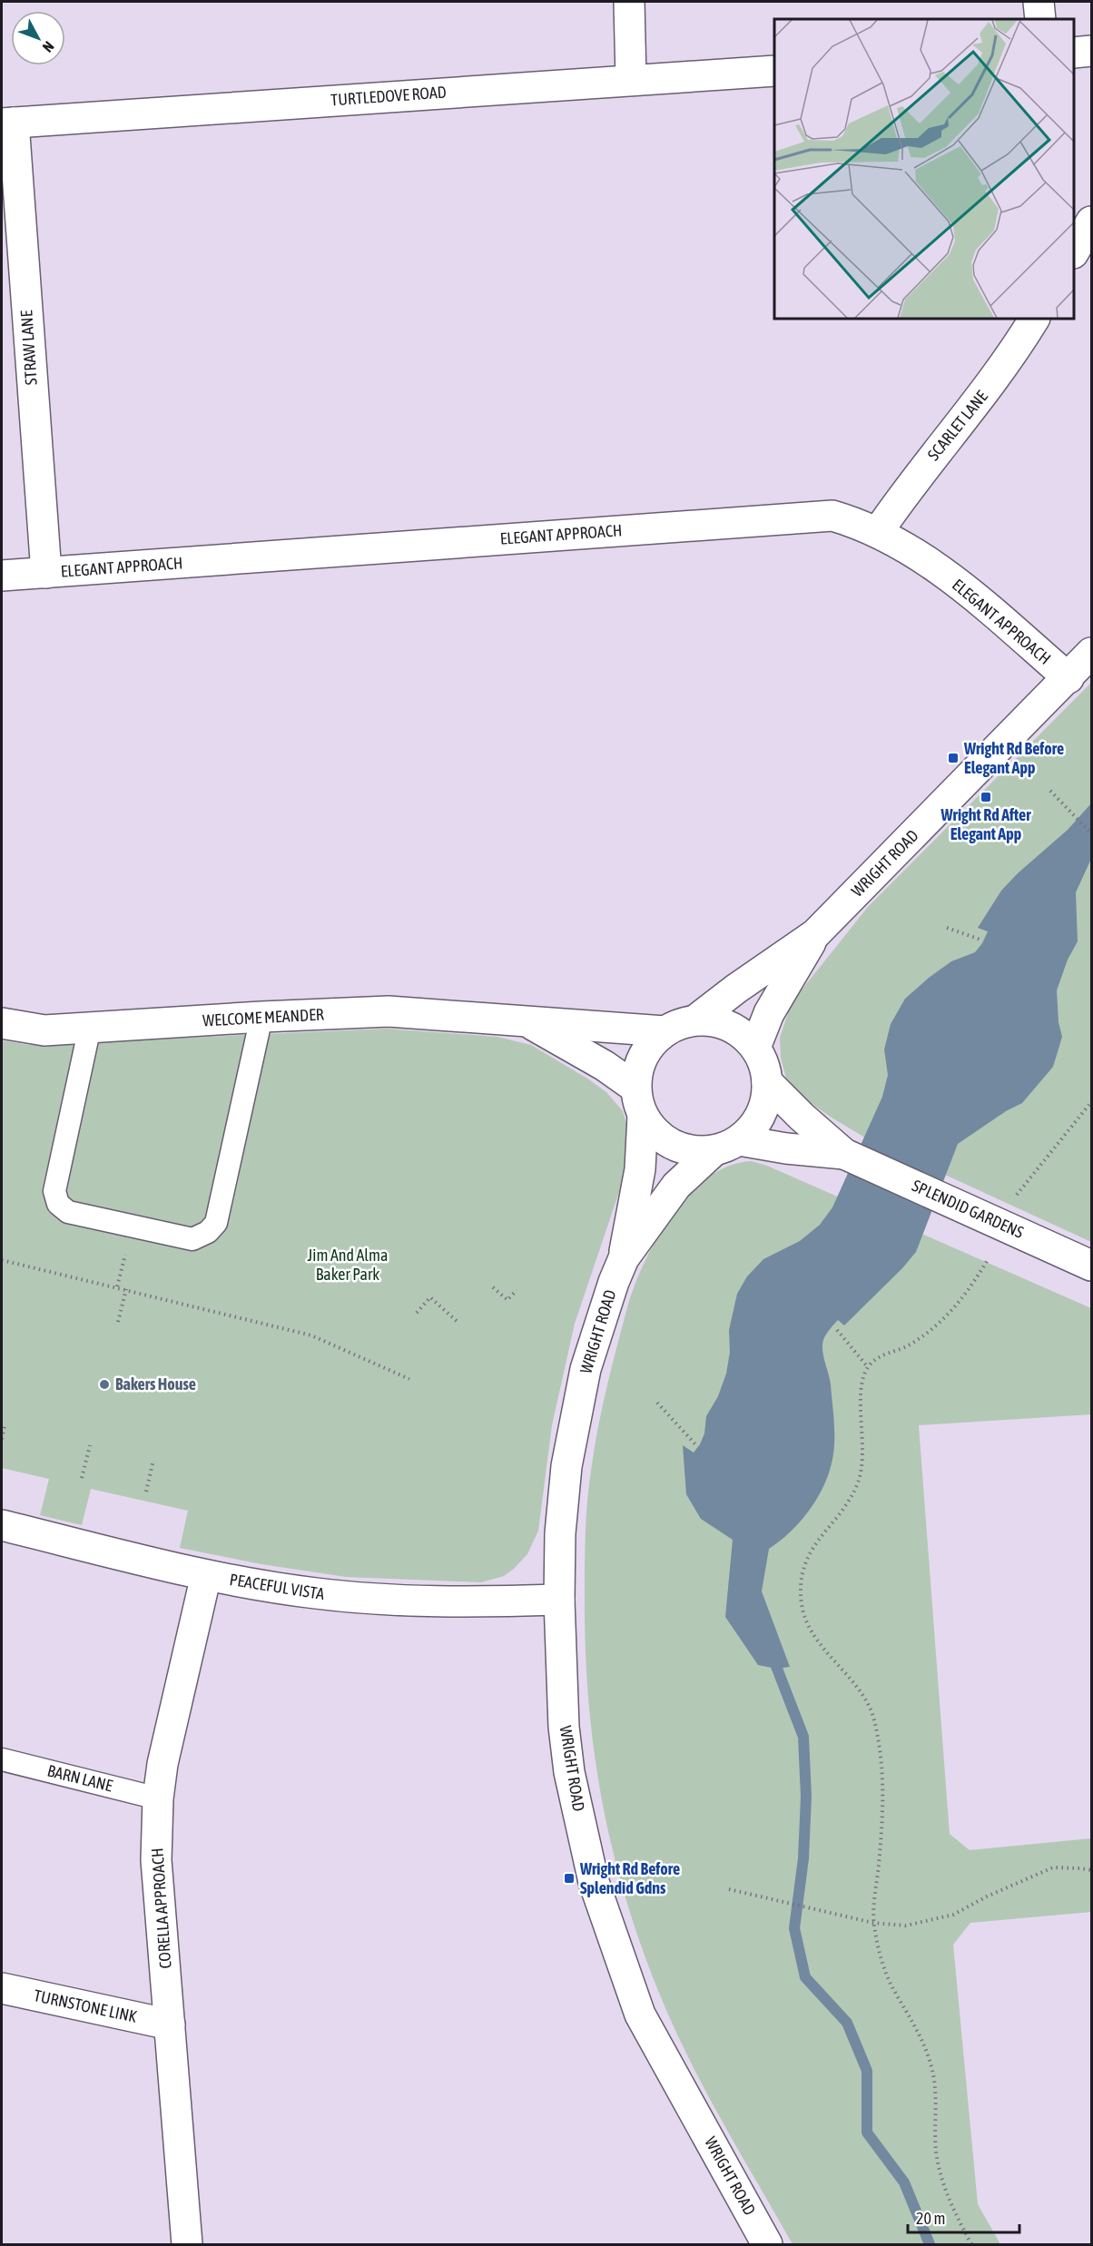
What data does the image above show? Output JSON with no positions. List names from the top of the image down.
{
  "streets": {
    "street": [
      "TURTLEDOVE ROAD",
      "STRAW LANE",
      "SCARLET LANE",
      "ELEGANT APPROACH",
      "WRIGHT ROAD",
      "WELCOME MEANDER",
      "SPLENDID GARDENS",
      "PEACEFUL VISTA",
      "CORELLA APPROACH",
      "TURNSTONE LINK"
    ],
    "lane": ["BARN LANE"]
  },
  "crossings": [
    ["TURTLEDOVE ROAD", "STRAW LANE"],
    ["STRAW LANE", "ELEGANT APPROACH"],
    ["SCARLET LANE", "ELEGANT APPROACH"],
    ["ELEGANT APPROACH", "WRIGHT ROAD"],
    ["WRIGHT ROAD", "WELCOME MEANDER"],
    ["WRIGHT ROAD", "SPLENDID GARDENS"],
    ["WRIGHT ROAD", "PEACEFUL VISTA"],
    ["WELCOME MEANDER", "SPLENDID GARDENS"],
    ["PEACEFUL VISTA", "CORELLA APPROACH"],
    ["BARN LANE", "CORELLA APPROACH"],
    ["CORELLA APPROACH", "TURNSTONE LINK"]
  ],
  "parks": ["Jim And Alma Baker Park"],
  "places": {
    "transit": ["Wright Rd Before Elegant App", "Wright Rd After Elegant App", "Wright Rd Before Splendid Gdns"],
    "other": ["Bakers House"]
  },
  "scale_bar": "20 m",
  "north": "bottom right"
}
